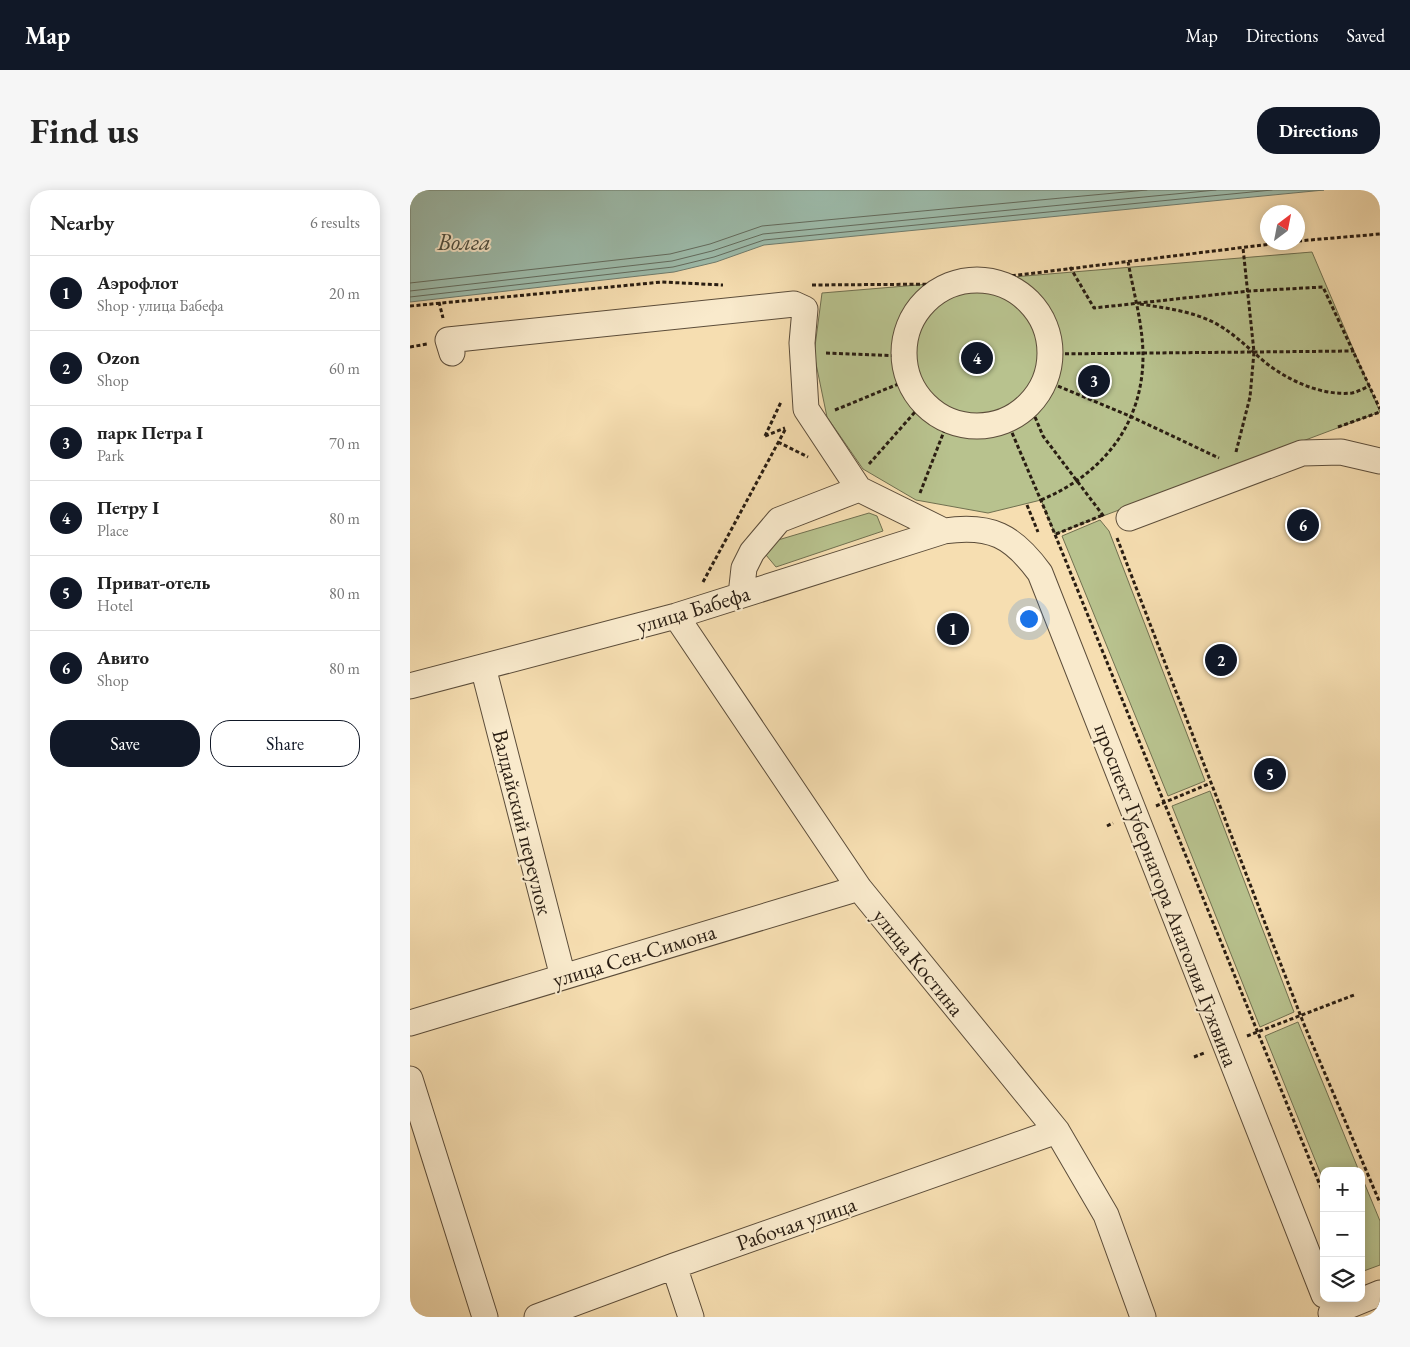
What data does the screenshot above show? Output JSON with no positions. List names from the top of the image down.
{
  "streets": {
    "street": [
      "улица Бабефа",
      "Валдайский переулок",
      "проспект Губернатора Анатолия Гужвина",
      "улица Сен-Симона",
      "улица Костина",
      "Рабочая улица"
    ]
  },
  "crossings": [
    ["улица Бабефа", "Валдайский переулок"],
    ["улица Бабефа", "проспект Губернатора Анатолия Гужвина"],
    ["улица Бабефа", "улица Костина"],
    ["Валдайский переулок", "улица Сен-Симона"],
    ["улица Сен-Симона", "улица Костина"],
    ["улица Костина", "Рабочая улица"]
  ],
  "water": ["Волга"],
  "north": "top right",
  "page": {
    "header": "Map",
    "nav": ["Map", "Directions", "Saved"],
    "buttons": [
      "Directions",
      ["Save", "Share"]
    ],
    "title": "Find us",
    "heading": ["Nearby", "6 results"],
    "list": [
      {
        "mark": "1",
        "name": "Аэрофлот",
        "note": "Shop · улица Бабефа",
        "value": "20 m"
      },
      {
        "mark": "2",
        "name": "Ozon",
        "note": "Shop",
        "value": "60 m"
      },
      {
        "mark": "3",
        "name": "парк Петра I",
        "note": "Park",
        "value": "70 m"
      },
      {
        "mark": "4",
        "name": "Петру I",
        "note": "Place",
        "value": "80 m"
      },
      {
        "mark": "5",
        "name": "Приват-отель",
        "note": "Hotel",
        "value": "80 m"
      },
      {
        "mark": "6",
        "name": "Авито",
        "note": "Shop",
        "value": "80 m"
      }
    ],
    "pins": [
      "4",
      "3",
      "6",
      "1",
      "2",
      "5"
    ],
    "map_buttons": ["+", "−"]
  }
}
